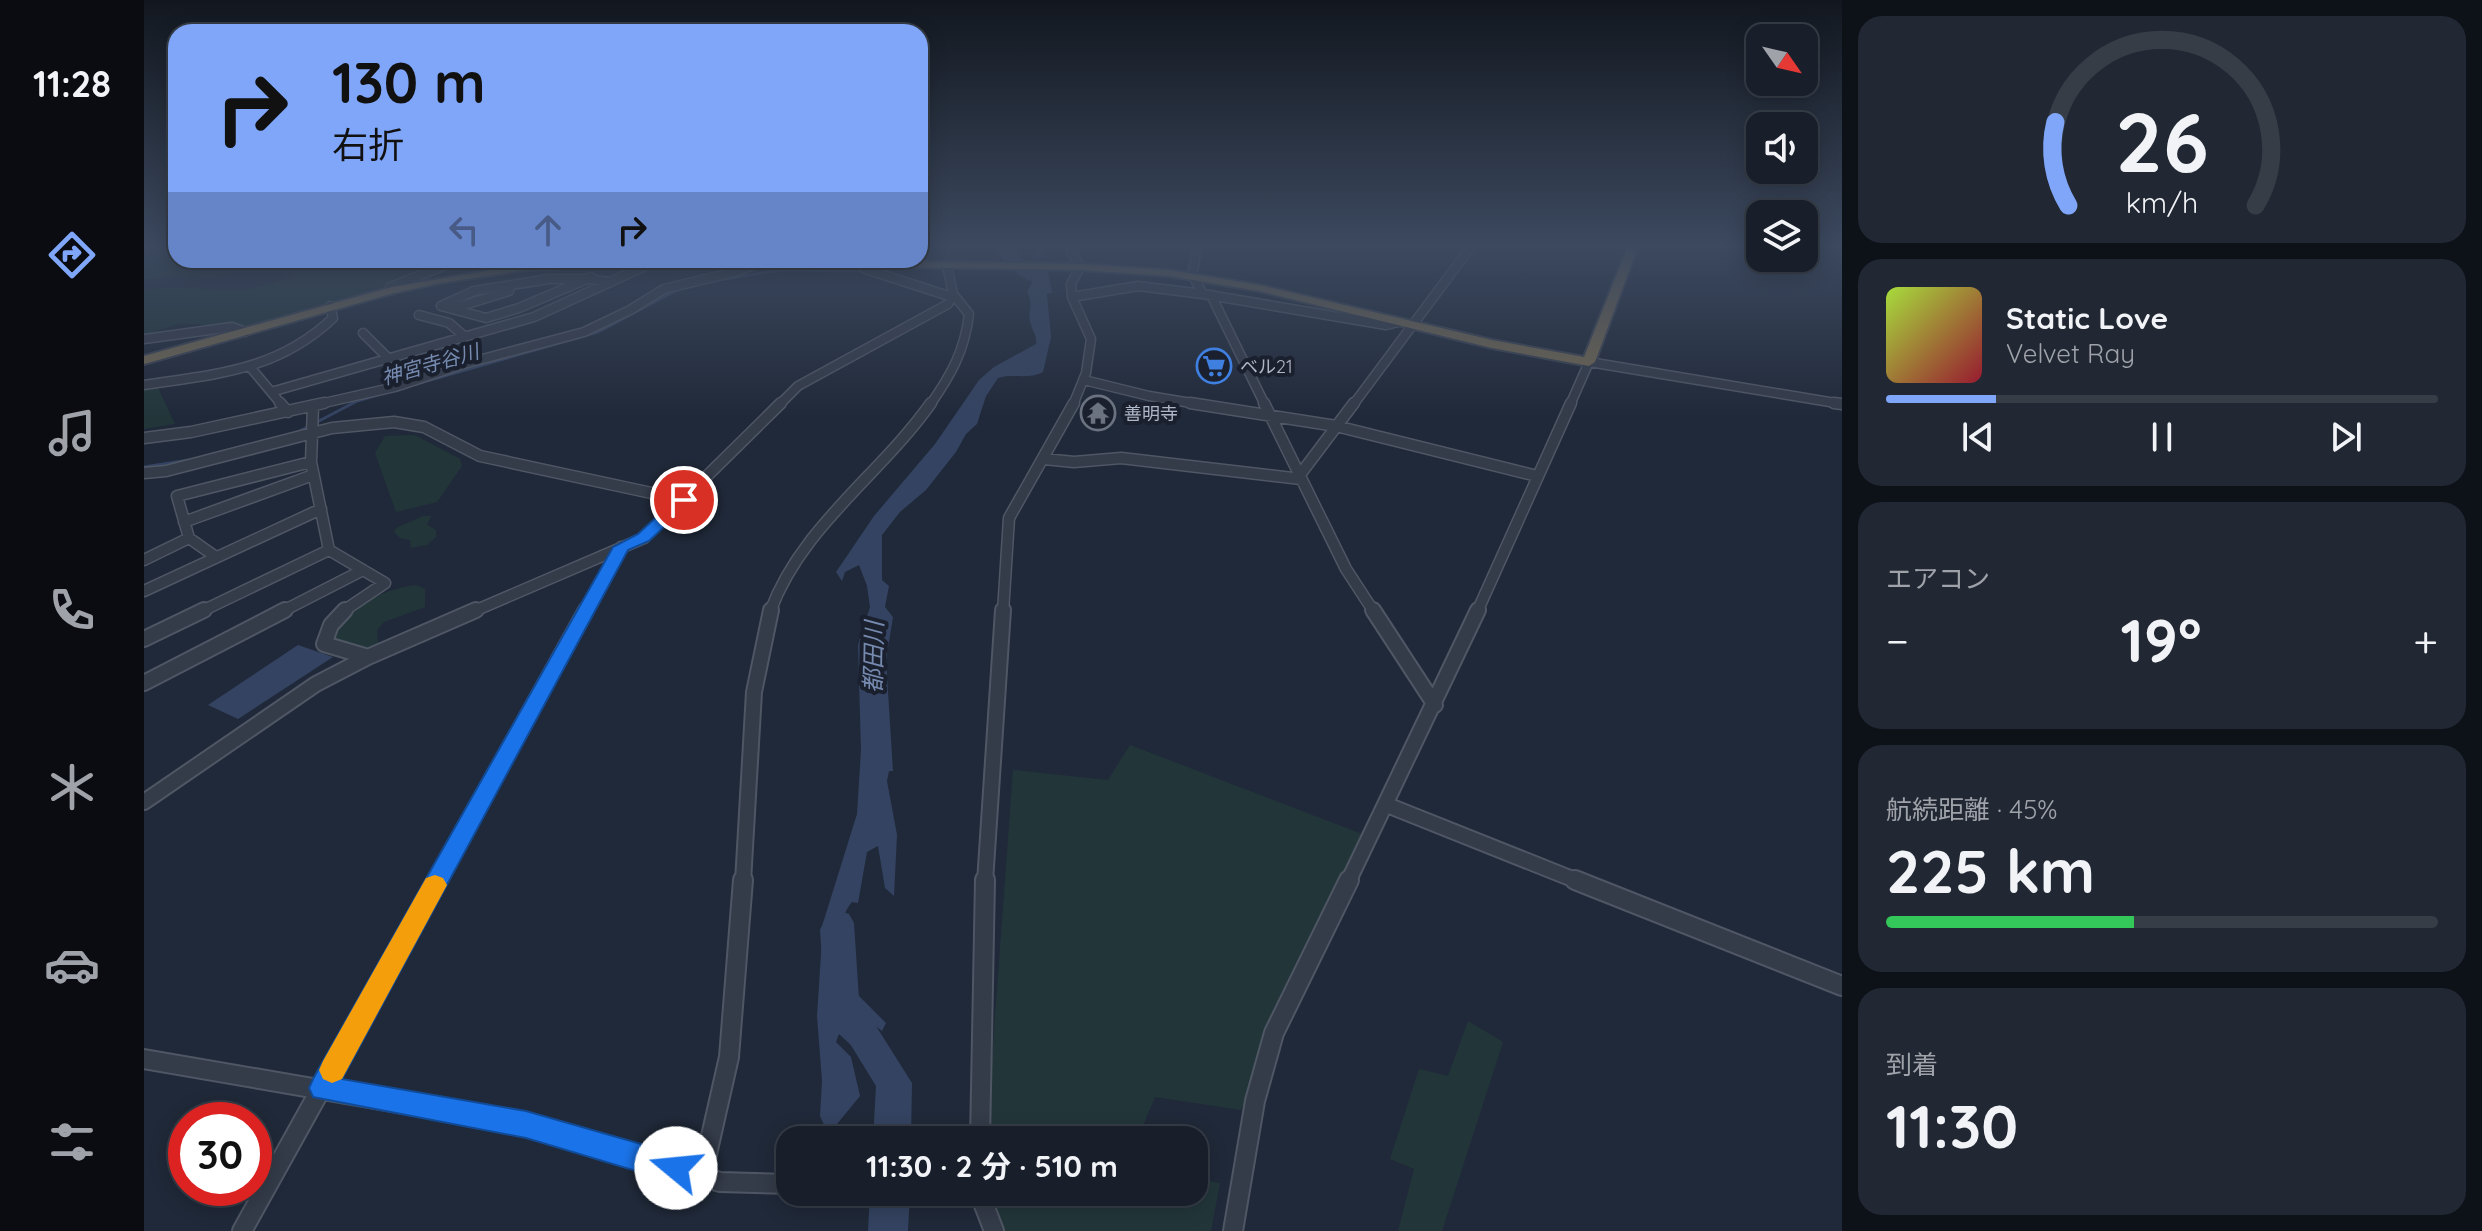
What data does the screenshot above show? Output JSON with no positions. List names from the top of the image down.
{
  "water": ["神宮寺谷川", "都田川"],
  "places": {
    "supermarket": ["ベル21"],
    "temple": ["善明寺"]
  },
  "north": "bottom right",
  "page": {
    "tabs": "11:28",
    "turn": ["130 m", "右折"],
    "song": ["Static Love", "Velvet Ray"],
    "tile": [
      "エアコン",
      ["航続距離 · 45%", "225 km"],
      ["到着", "11:30"]
    ],
    "heat": ["−", "19°", "+"],
    "limit": "30",
    "trip": "11:30 · 2 分 · 510 m",
    "gauge": ["26", "km/h"]
  }
}
